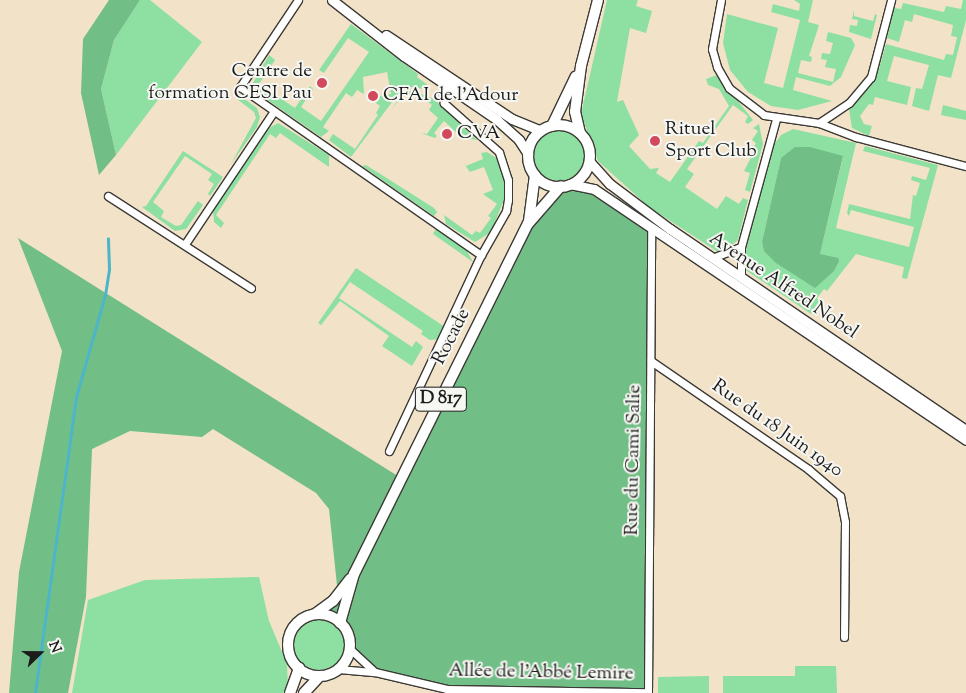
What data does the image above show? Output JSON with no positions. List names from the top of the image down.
{
  "streets": {
    "main road": ["Avenue Alfred Nobel", "Rocade", "D 817"],
    "street": ["Rue du 18 Juin 1940", "Rue du Cami Salie", "Allée de l'Abbé Lemire"]
  },
  "crossings": [
    ["Avenue Alfred Nobel", "Rocade"],
    ["Rocade", "D 817"],
    ["D 817", "Allée de l'Abbé Lemire"],
    ["Rue du 18 Juin 1940", "Rue du Cami Salie"],
    ["Rue du Cami Salie", "Allée de l'Abbé Lemire"]
  ],
  "places": [
    "Centre de formation CESI Pau",
    "CFAI de l'Adour",
    "CVA",
    "Rituel Sport Club"
  ],
  "north": "right"
}
